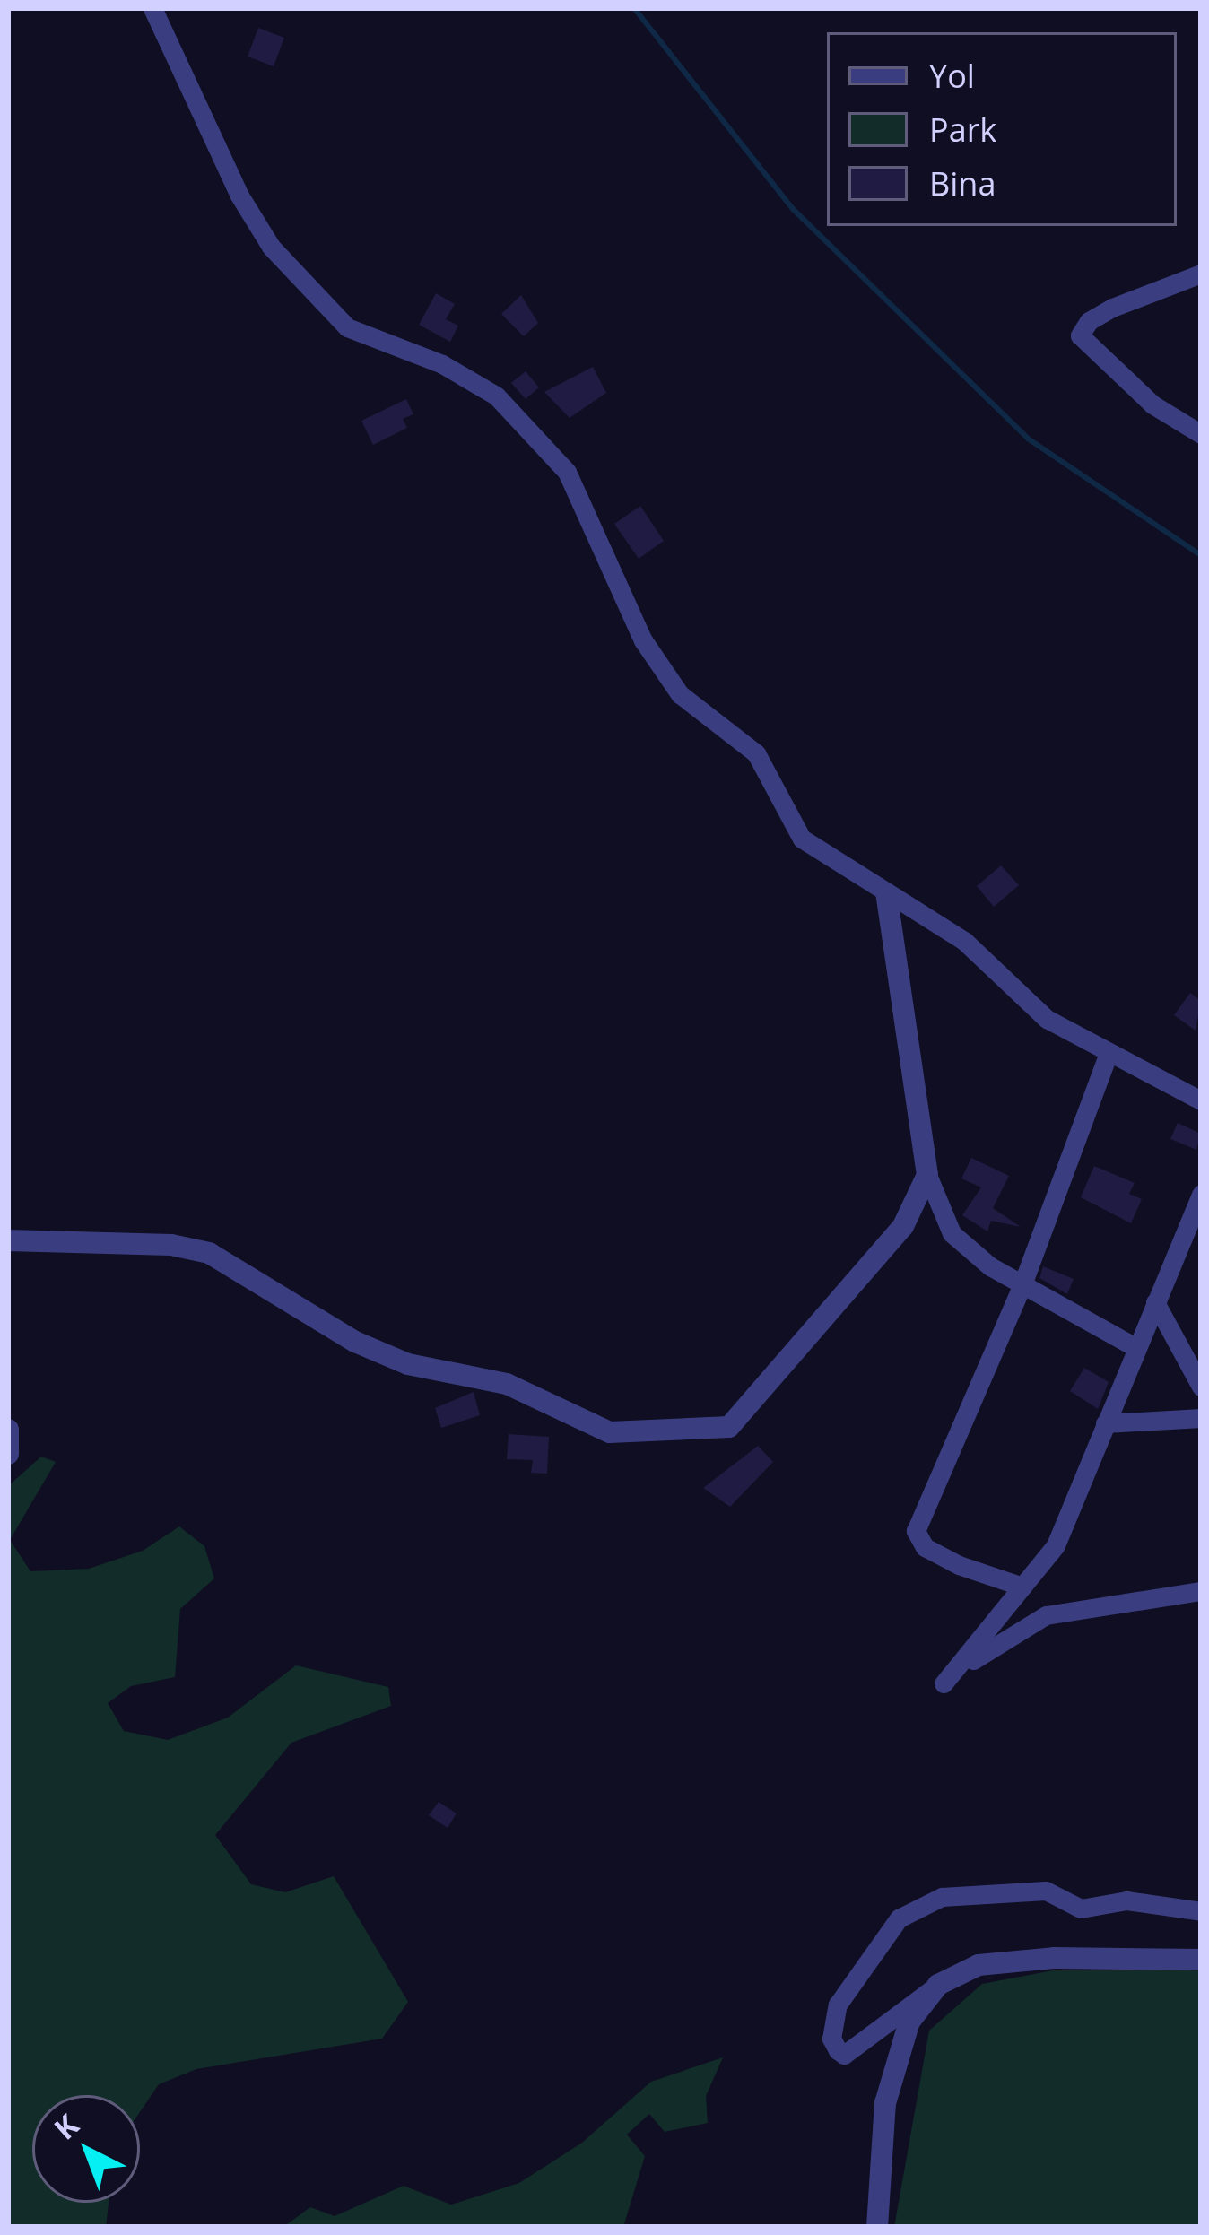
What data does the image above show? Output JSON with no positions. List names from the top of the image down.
{
  "legend": ["Yol", "Park", "Bina"],
  "north": "top left"
}
